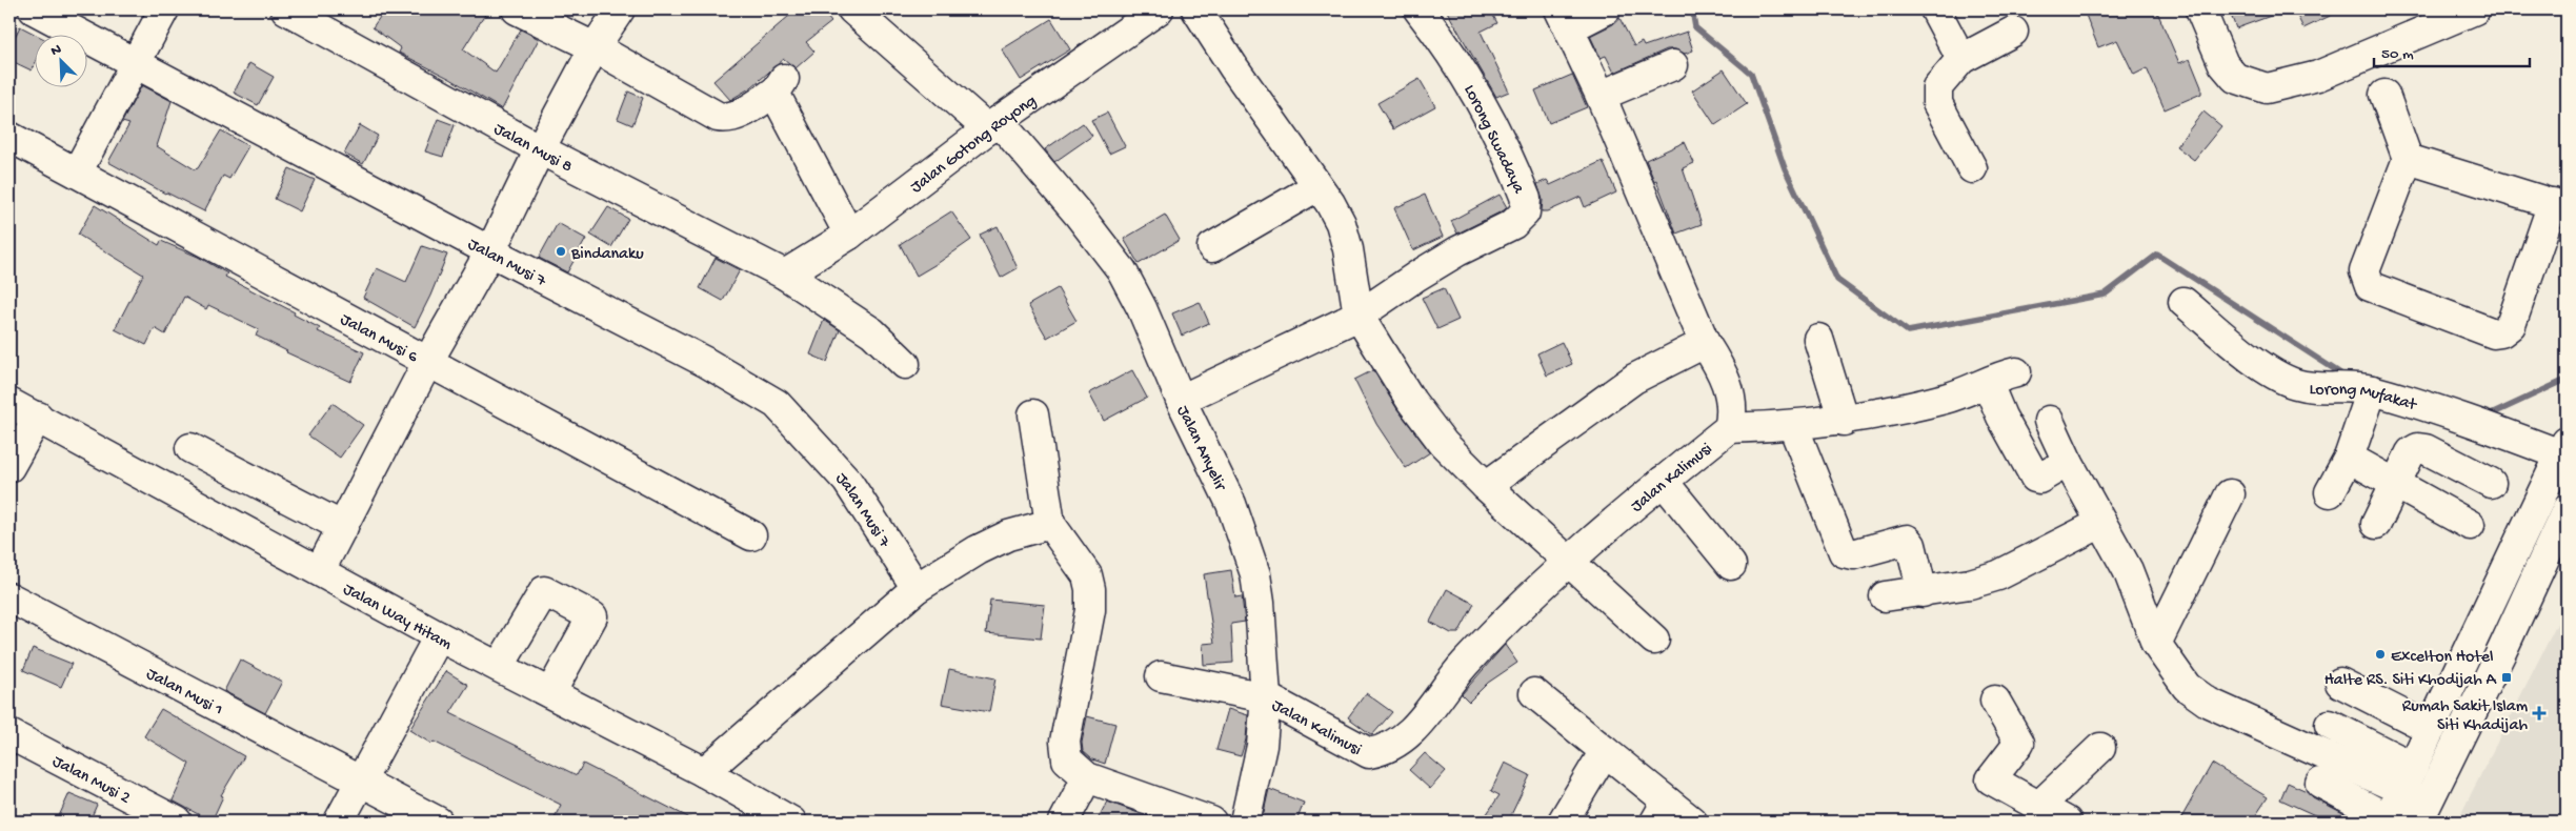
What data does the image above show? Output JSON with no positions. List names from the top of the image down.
{
  "streets": {
    "main road": [
      "Lorong Swadaya",
      "Jalan Gotong Royong",
      "Jalan Musi 8",
      "Jalan Musi 7",
      "Jalan Musi 6",
      "Lorong Mufakat",
      "Jalan Anyelir",
      "Jalan Kalimusi",
      "Jalan Way Hitam",
      "Jalan Musi 1",
      "Jalan Musi 2"
    ]
  },
  "crossings": [
    ["Jalan Gotong Royong", "Jalan Musi 8"],
    ["Jalan Gotong Royong", "Jalan Anyelir"],
    ["Jalan Anyelir", "Jalan Kalimusi"]
  ],
  "places": {
    "other": ["Bindanaku", "Excelton Hotel"],
    "transit": ["Halte RS. Siti Khodijah A"],
    "health": ["Rumah Sakit Islam Siti Khadijah"]
  },
  "scale_bar": "50 m",
  "north": "top left"
}
